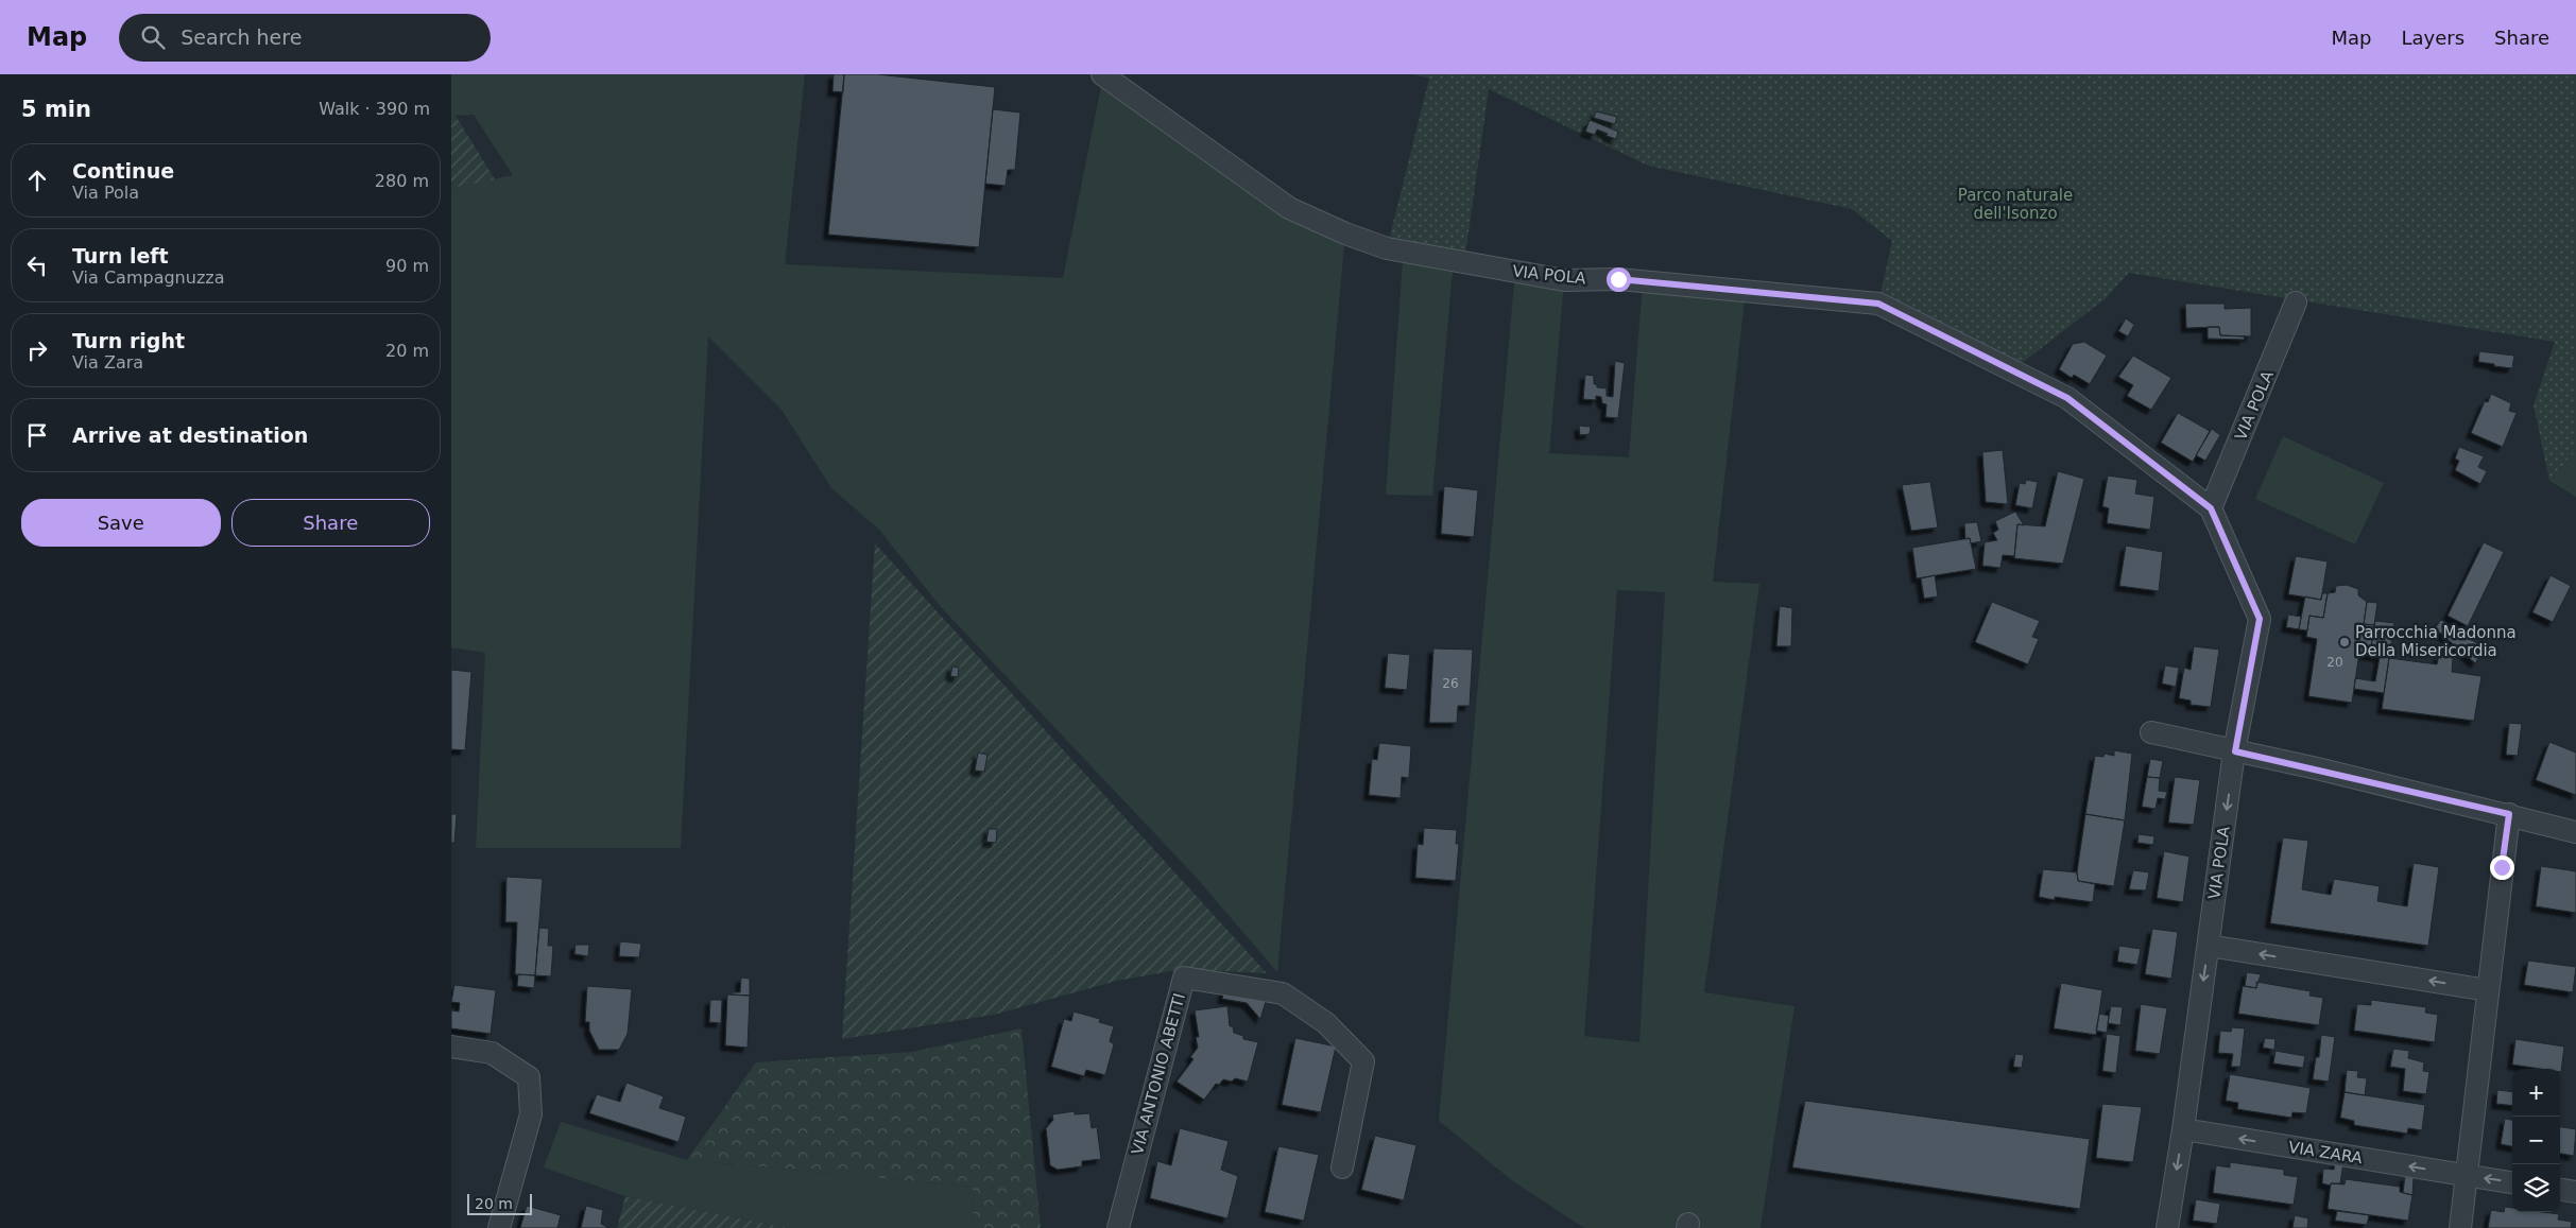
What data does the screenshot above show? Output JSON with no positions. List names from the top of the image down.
{
  "streets": {
    "street": ["VIA POLA", "VIA ANTONIO ABETTI", "VIA ZARA"]
  },
  "crossings": [
    ["VIA POLA", "VIA ZARA"]
  ],
  "parks": ["Parco naturale dell'Isonzo"],
  "places": ["Parrocchia Madonna Della Misericordia"],
  "house_numbers": ["20", "26"],
  "scale_bar": "20 m",
  "page": {
    "header": "Map",
    "search": "Search here",
    "nav": ["Map", "Layers", "Share"],
    "heading": ["5 min", "Walk · 390 m"],
    "list": [
      ["Continue", "Via Pola", "280 m"],
      ["Turn left", "Via Campagnuzza", "90 m"],
      ["Turn right", "Via Zara", "20 m"],
      "Arrive at destination"
    ],
    "buttons": ["Save", "Share"],
    "map_buttons": ["+", "−"],
    "scale": "20 m"
  }
}
